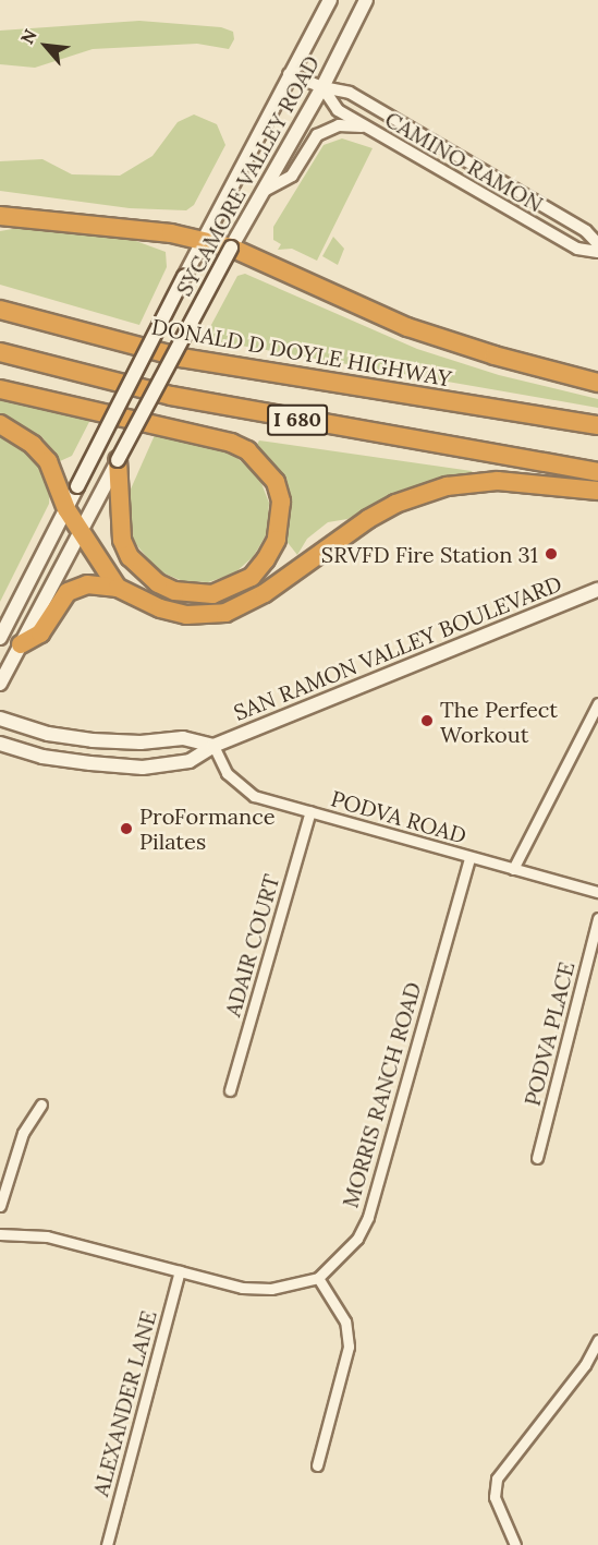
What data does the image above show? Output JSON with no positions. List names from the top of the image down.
{
  "streets": {
    "highway": ["DONALD D DOYLE HIGHWAY", "I 680"],
    "main road": ["SYCAMORE VALLEY ROAD", "SAN RAMON VALLEY BOULEVARD"],
    "street": [
      "CAMINO RAMON",
      "PODVA ROAD",
      "ADAIR COURT",
      "PODVA PLACE",
      "MORRIS RANCH ROAD",
      "ALEXANDER LANE"
    ]
  },
  "crossings": [
    ["CAMINO RAMON", "SYCAMORE VALLEY ROAD"],
    ["SAN RAMON VALLEY BOULEVARD", "PODVA ROAD"],
    ["PODVA ROAD", "ADAIR COURT"],
    ["PODVA ROAD", "MORRIS RANCH ROAD"]
  ],
  "places": ["SRVFD Fire Station 31", "The Perfect Workout", "ProFormance Pilates"],
  "north": "top left"
}
